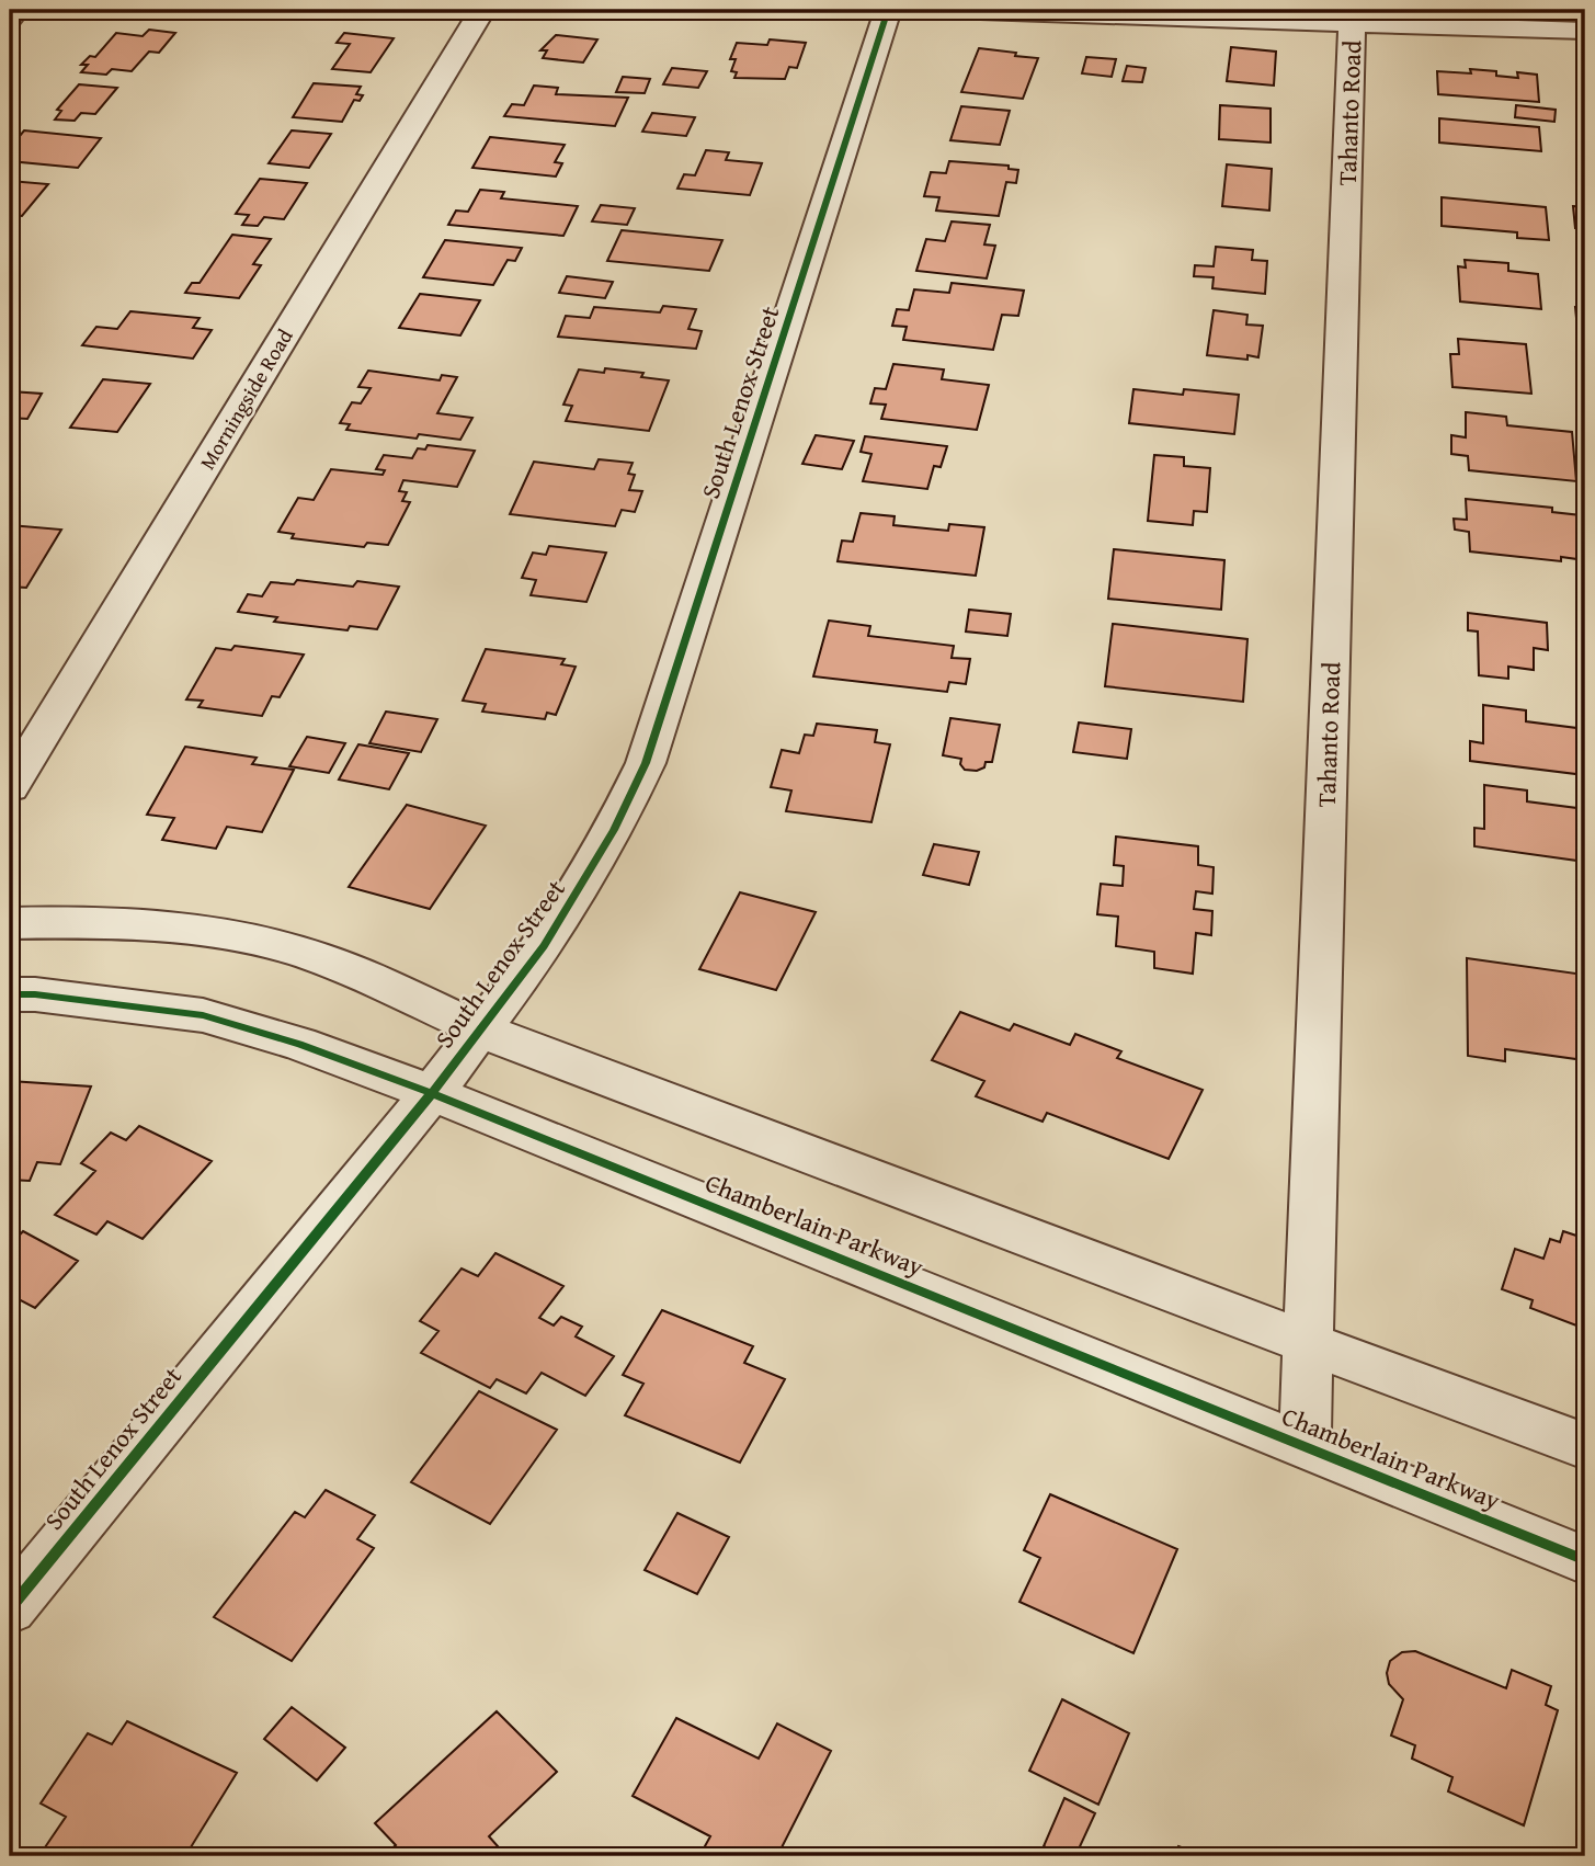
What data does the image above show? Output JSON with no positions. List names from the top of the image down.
{
  "streets": {
    "street": [
      "Tahanto Road",
      "Morningside Road",
      "South Lenox Street",
      "Chamberlain Parkway"
    ]
  },
  "crossings": [
    ["Tahanto Road", "Chamberlain Parkway"],
    ["South Lenox Street", "Chamberlain Parkway"]
  ]
}
